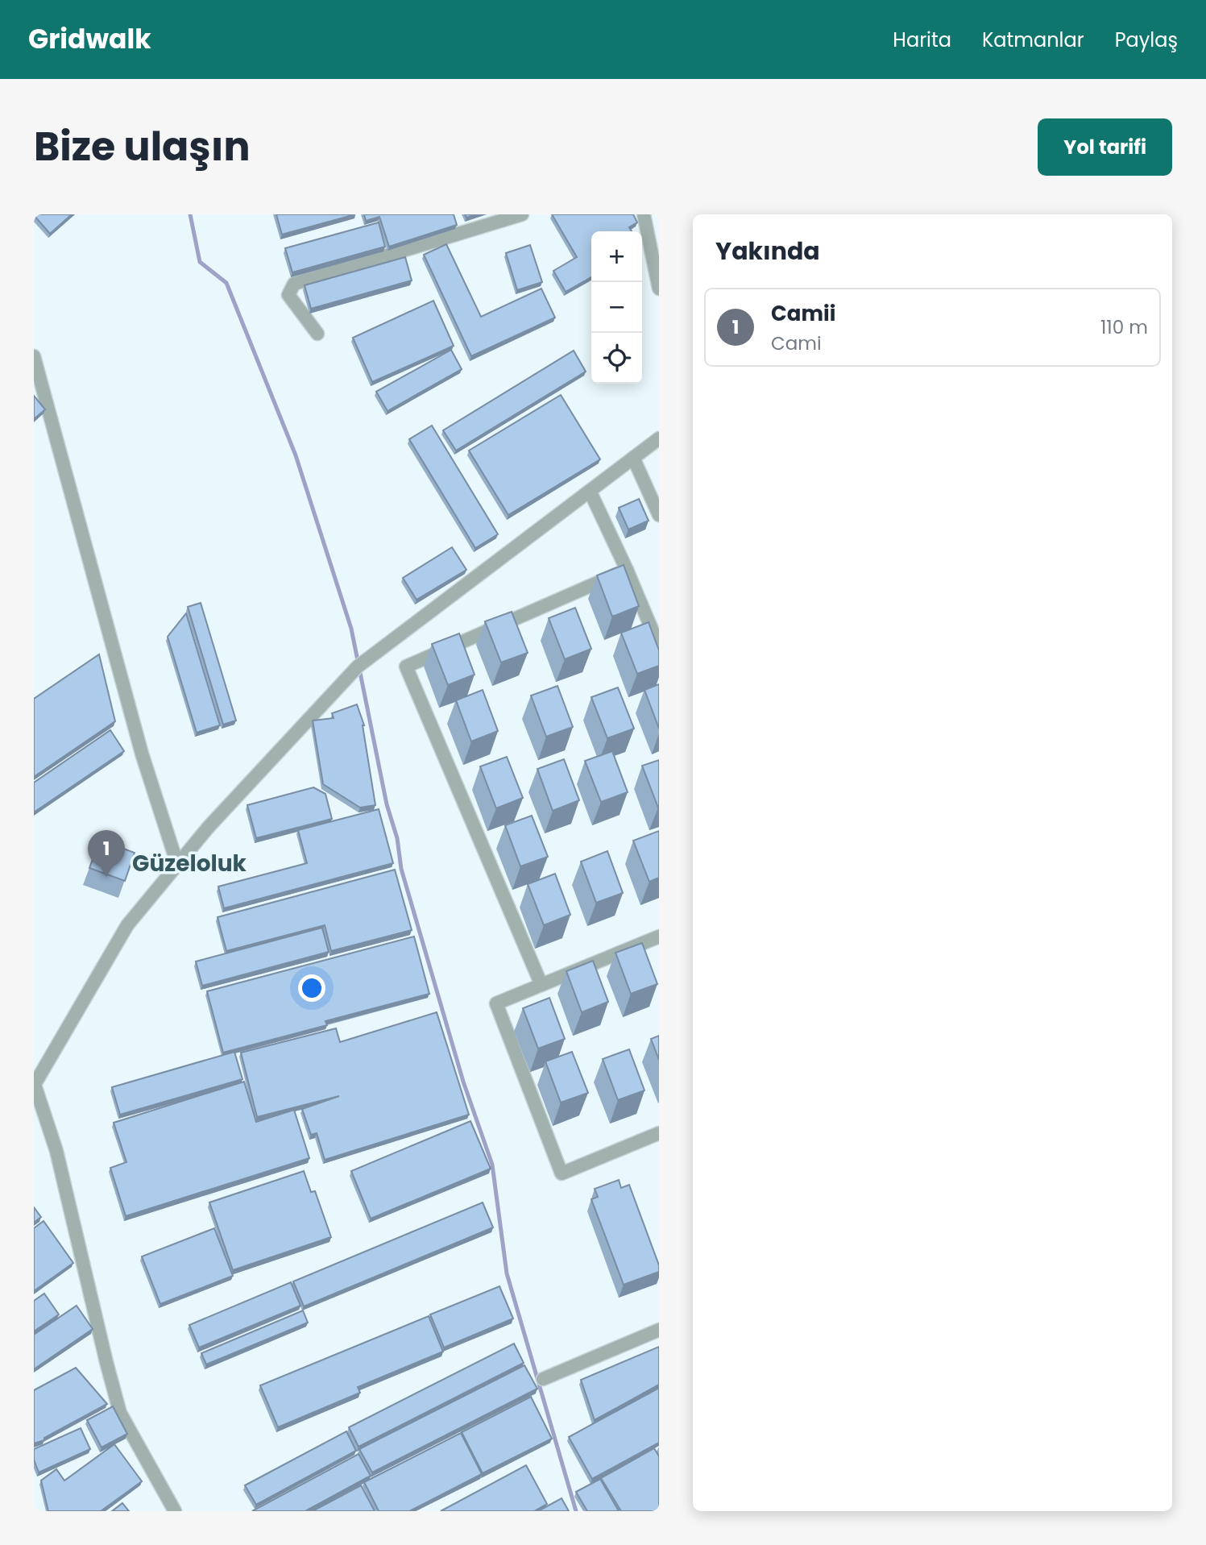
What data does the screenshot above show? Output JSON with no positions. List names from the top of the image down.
{
  "districts": ["Güzeloluk"],
  "page": {
    "header": "Gridwalk",
    "nav": ["Harita", "Katmanlar", "Paylaş"],
    "title": "Bize ulaşın",
    "buttons": "Yol tarifi",
    "heading": "Yakında",
    "map_buttons": ["+", "−"],
    "list": [
      {
        "mark": "1",
        "name": "Camii",
        "note": "Cami",
        "value": "110 m"
      }
    ],
    "pins": "1"
  }
}
